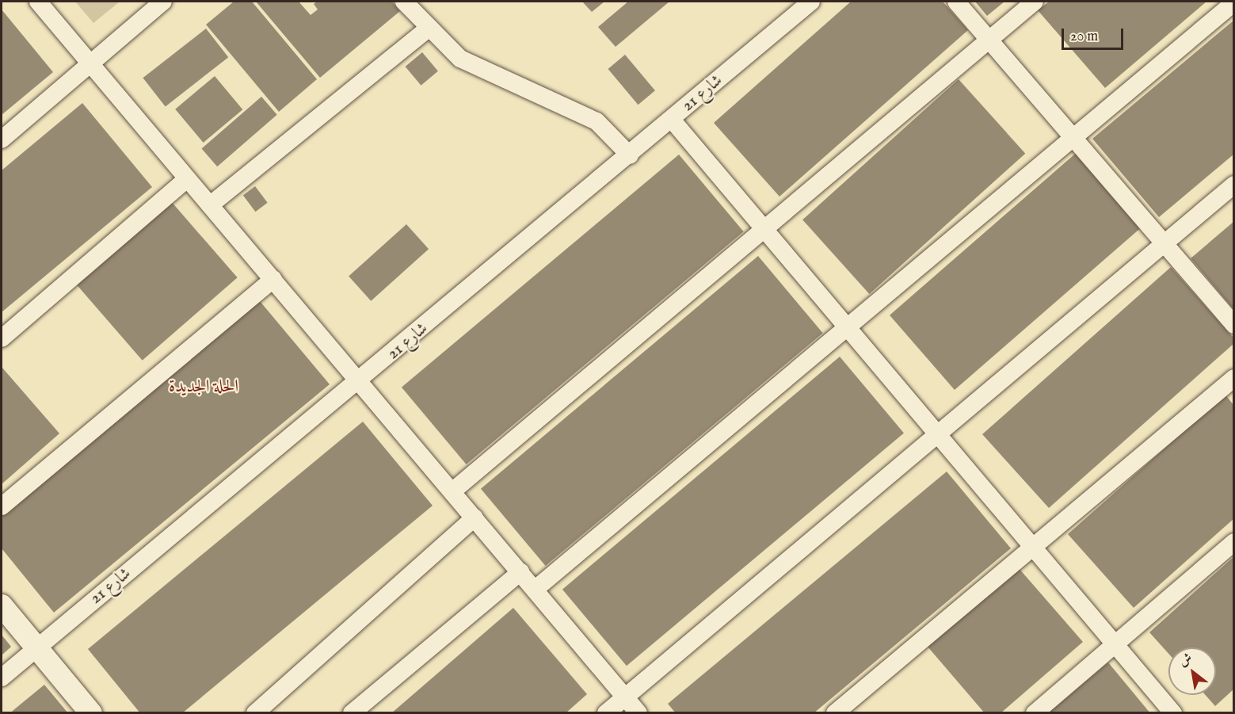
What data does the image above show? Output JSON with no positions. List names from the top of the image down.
{
  "streets": {
    "street": ["شارع 21"]
  },
  "districts": ["الحلة الجديدة"],
  "scale_bar": "20 m",
  "north": "top left"
}
